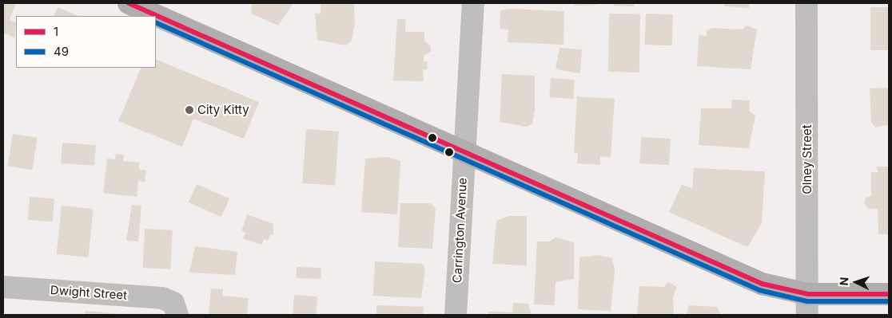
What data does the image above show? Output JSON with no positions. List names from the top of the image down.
{
  "streets": {
    "street": ["Olney Street", "Carrington Avenue", "Dwight Street"]
  },
  "places": ["City Kitty"],
  "lines": ["transit line 1", "transit line 49"],
  "legend": ["1", "49"],
  "north": "left"
}
